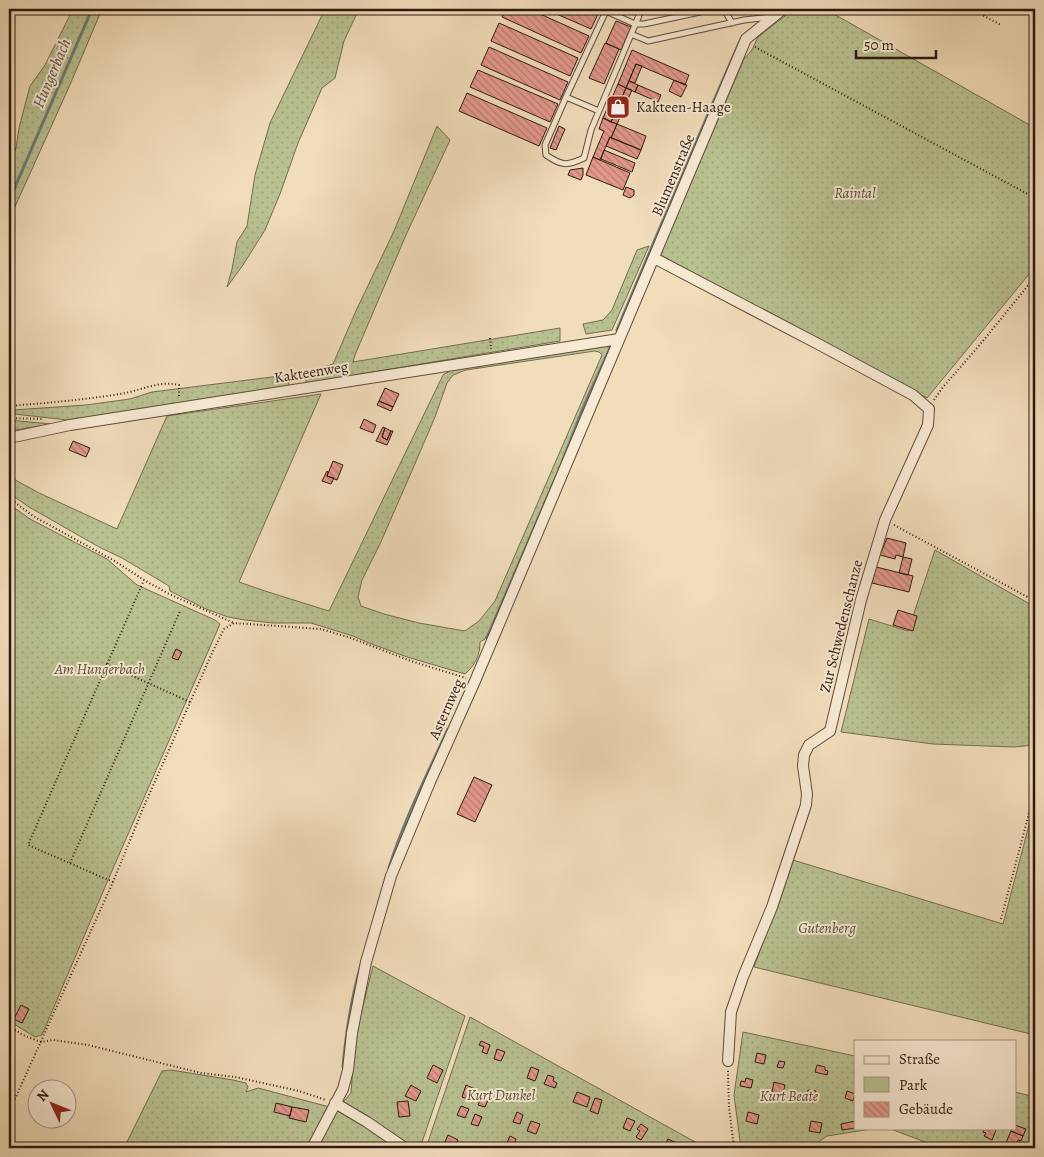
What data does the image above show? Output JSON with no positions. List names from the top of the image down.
{
  "streets": {
    "street": [
      "Blumenstraße",
      "Kakteenweg",
      "Zur Schwedenschanze",
      "Asternweg"
    ]
  },
  "crossings": [
    ["Blumenstraße", "Kakteenweg"],
    ["Blumenstraße", "Asternweg"],
    ["Kakteenweg", "Asternweg"]
  ],
  "water": ["Hungerbach"],
  "parks": [
    "Raintal",
    "Am Hungerbach",
    "Gutenberg",
    "Kurt Dunkel",
    "Kurt Beate"
  ],
  "places": {
    "shop": ["Kakteen-Haage"]
  },
  "legend": ["Straße", "Park", "Gebäude"],
  "scale_bar": "50 m",
  "north": "top left"
}
